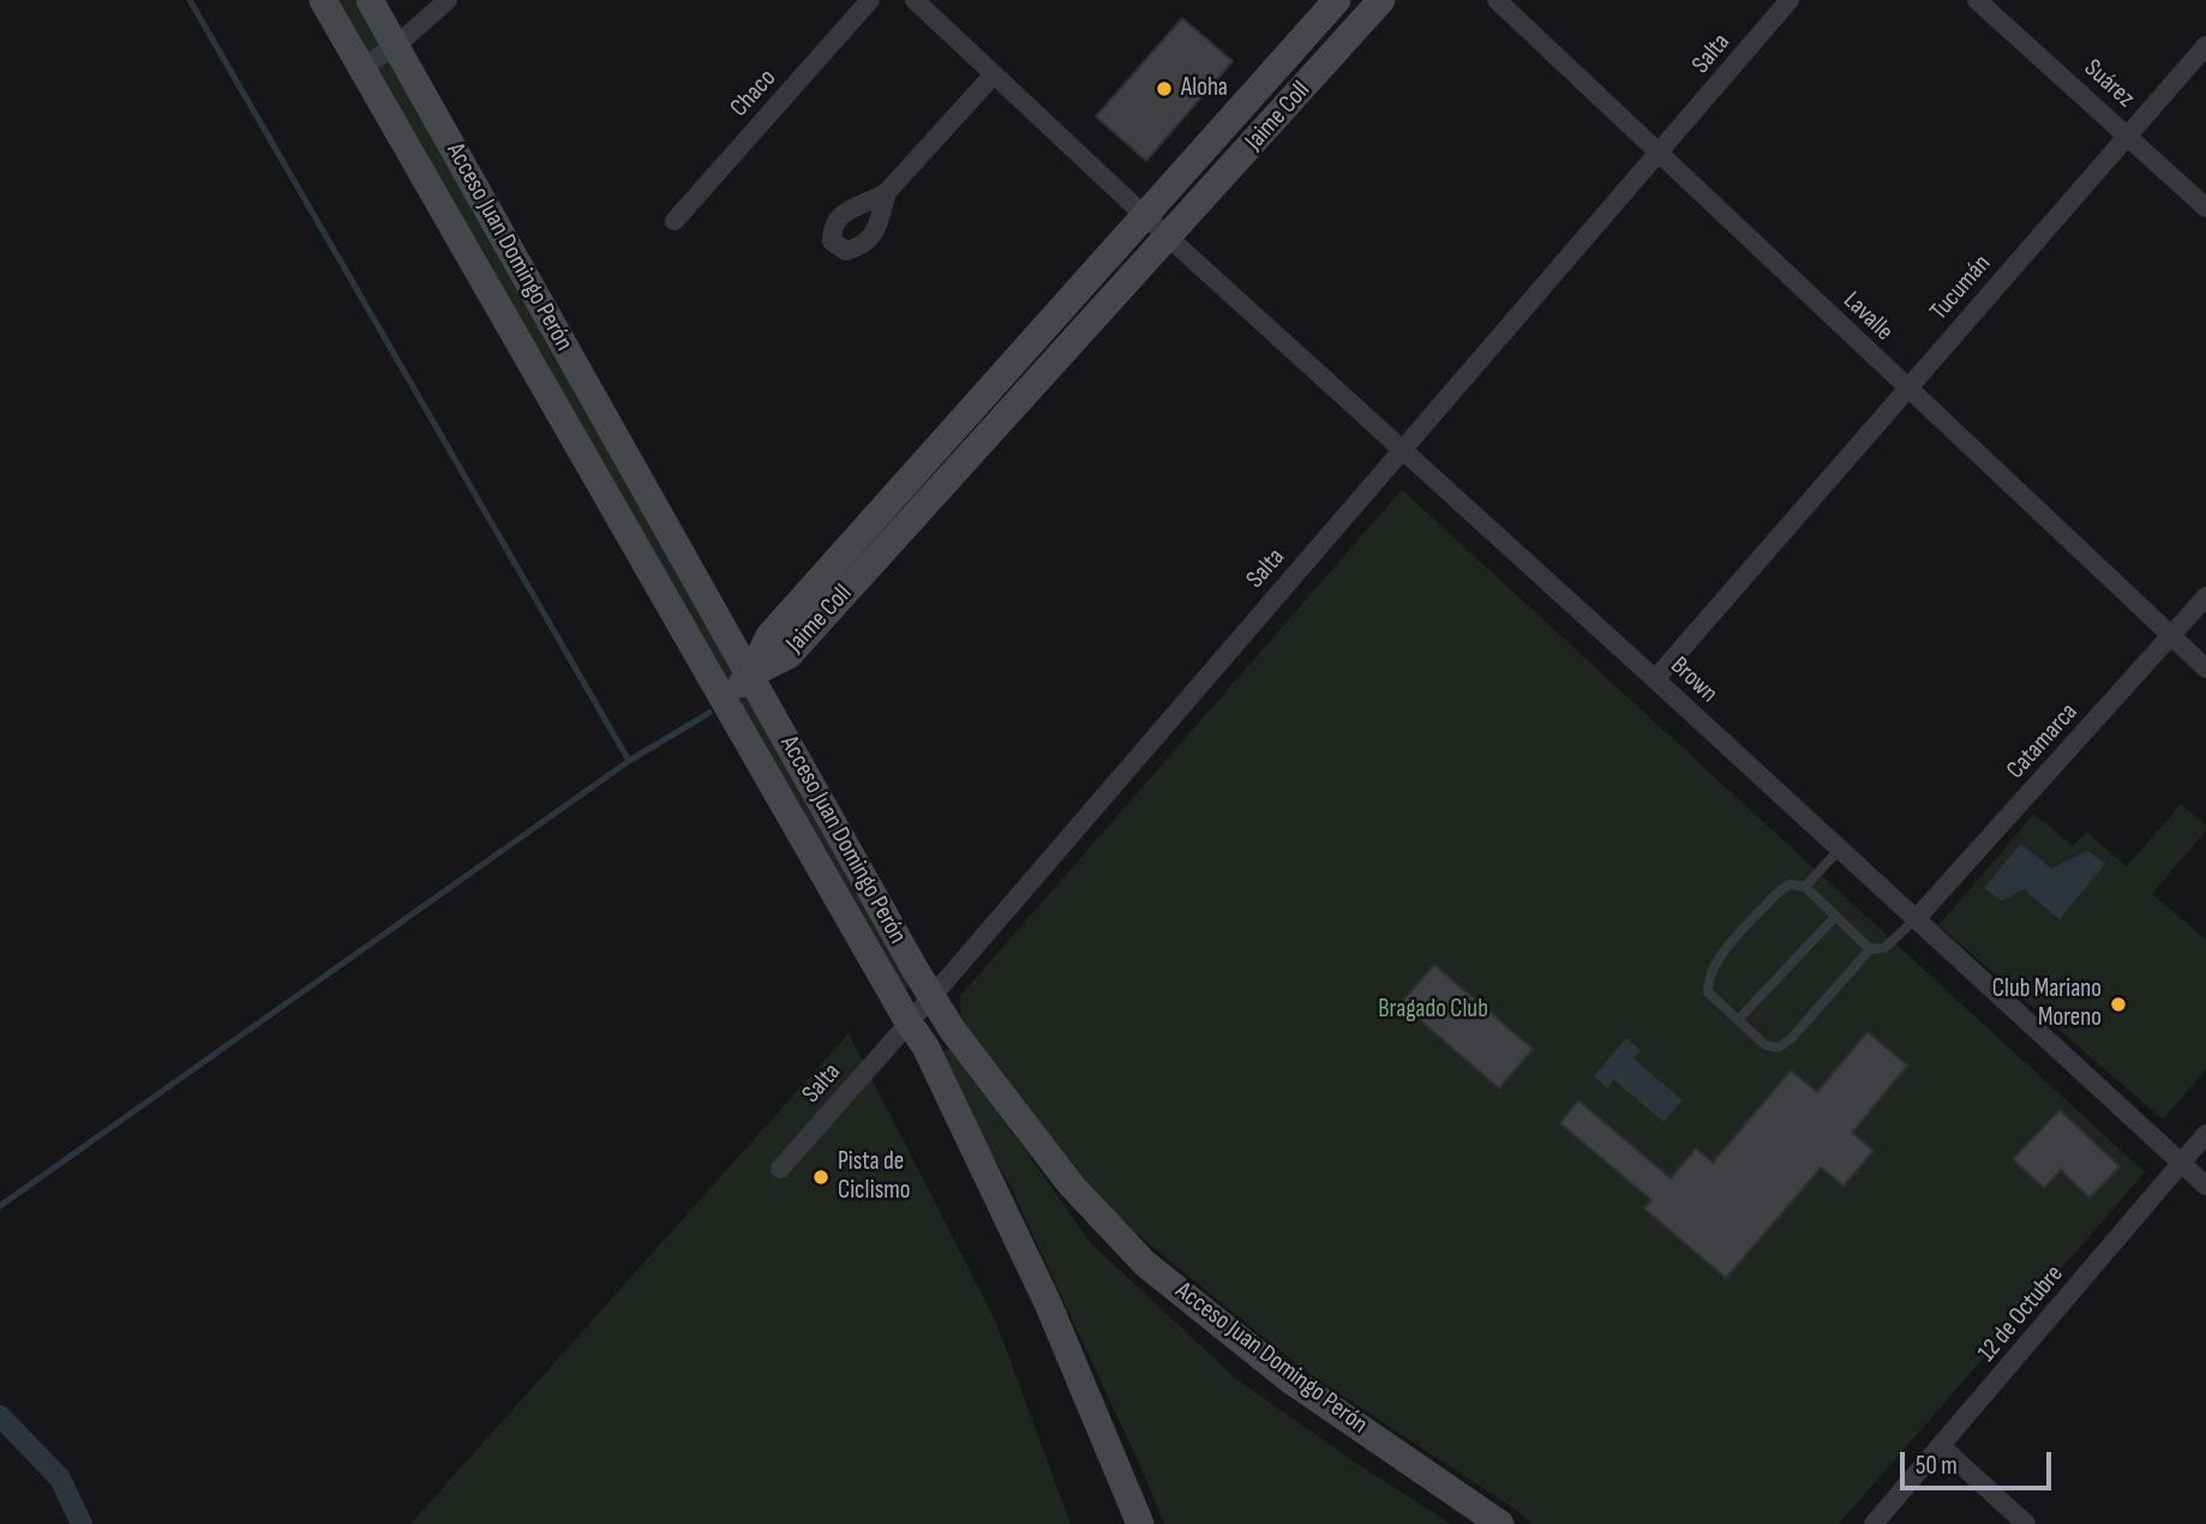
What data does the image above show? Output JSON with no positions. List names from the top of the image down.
{
  "streets": {
    "main road": ["Jaime Coll", "Acceso Juan Domingo Perón"],
    "street": [
      "Salta",
      "Suárez",
      "Chaco",
      "Tucumán",
      "Lavalle",
      "Brown",
      "Catamarca",
      "12 de Octubre"
    ]
  },
  "crossings": [
    ["Salta", "Acceso Juan Domingo Perón"],
    ["Salta", "Lavalle"],
    ["Salta", "Brown"],
    ["Suárez", "Tucumán"],
    ["Jaime Coll", "Acceso Juan Domingo Perón"],
    ["Jaime Coll", "Brown"],
    ["Tucumán", "Lavalle"],
    ["Tucumán", "Brown"],
    ["Lavalle", "Catamarca"],
    ["Brown", "Catamarca"],
    ["Brown", "12 de Octubre"]
  ],
  "parks": ["Bragado Club"],
  "places": ["Aloha", "Club Mariano Moreno", "Pista de Ciclismo"],
  "scale_bar": "50 m"
}
